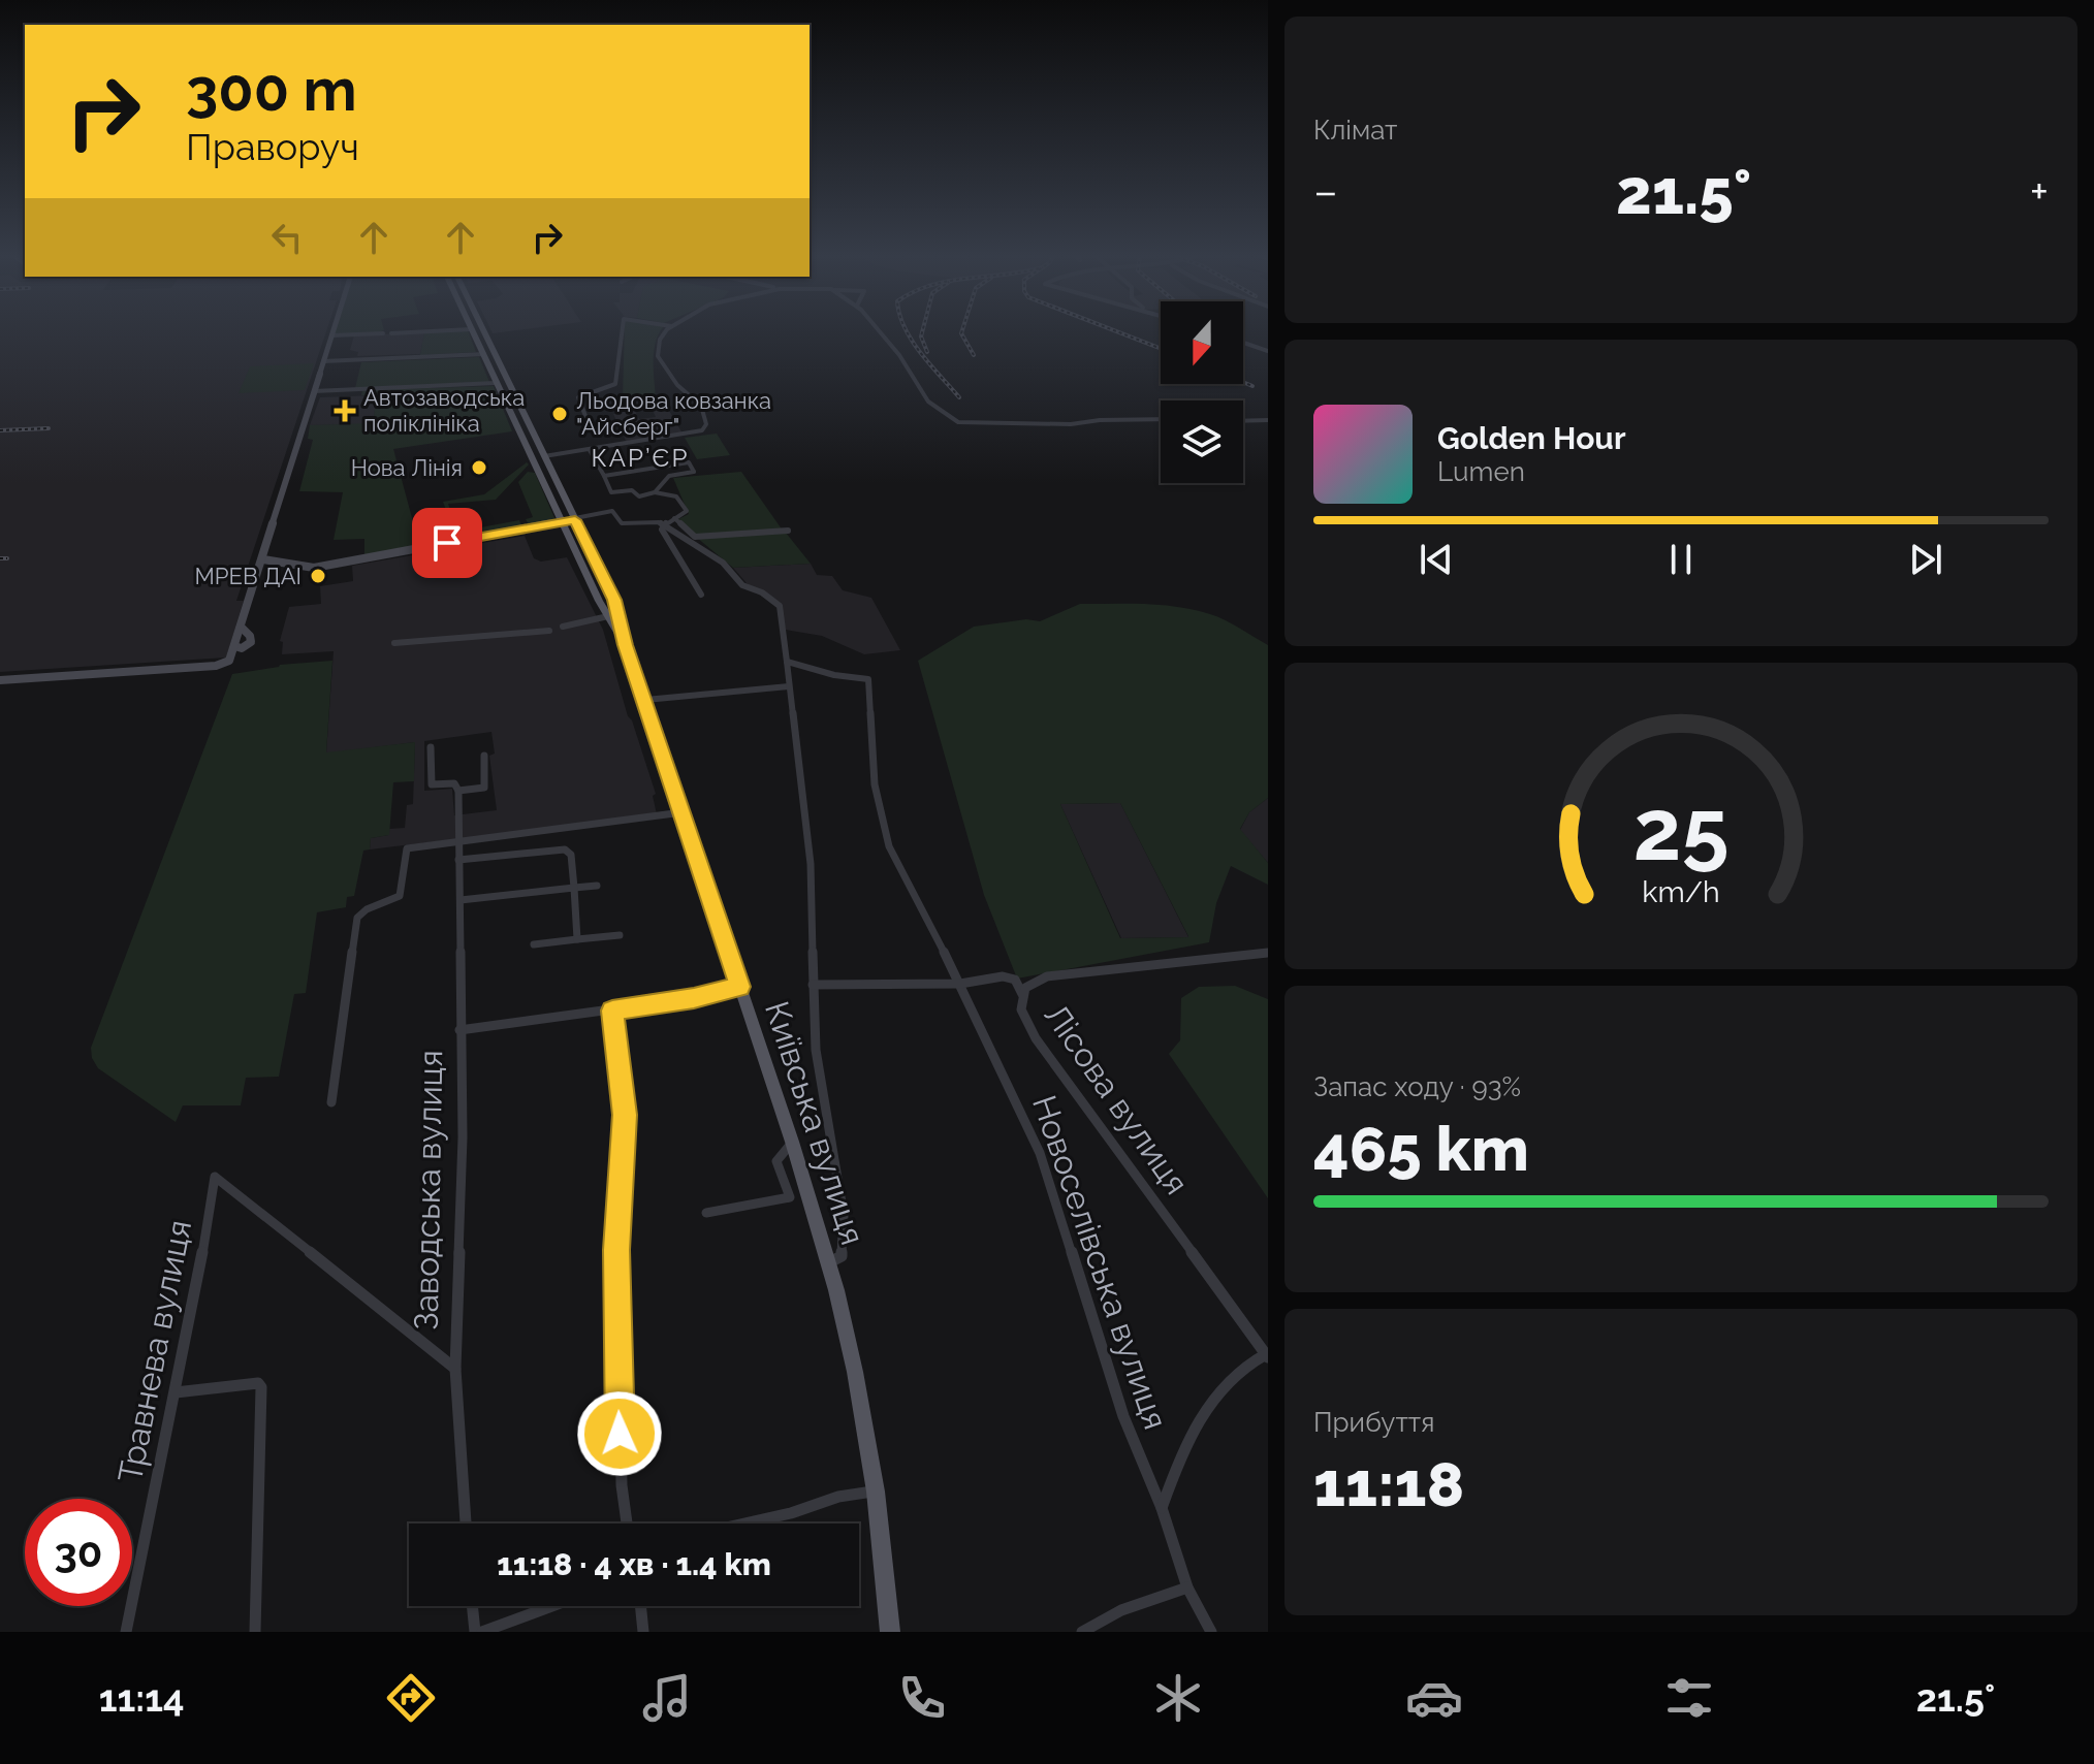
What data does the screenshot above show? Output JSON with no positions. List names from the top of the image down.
{
  "streets": {
    "main road": ["Київська вулиця"],
    "street": [
      "Лісова вулиця",
      "Заводська вулиця",
      "Новоселівська вулиця",
      "Травнева вулиця"
    ]
  },
  "crossings": [
    ["Заводська вулиця", "Травнева вулиця"]
  ],
  "districts": ["КАР’ЄР"],
  "places": {
    "health": ["Автозаводська поліклініка"],
    "other": ["Льодова ковзанка \"Айсберг\"", "Нова Лінія", "МРЕВ ДАІ"]
  },
  "north": "bottom",
  "page": {
    "tile": [
      "Клімат",
      ["Запас ходу · 93%", "465 km"],
      ["Прибуття", "11:18"]
    ],
    "turn": ["300 m", "Праворуч"],
    "heat": ["−", "21.5°", "+"],
    "song": ["Golden Hour", "Lumen"],
    "limit": "30",
    "trip": "11:18 · 4 хв · 1.4 km",
    "tabs": ["11:14", "21.5°"],
    "gauge": ["25", "km/h"]
  }
}
